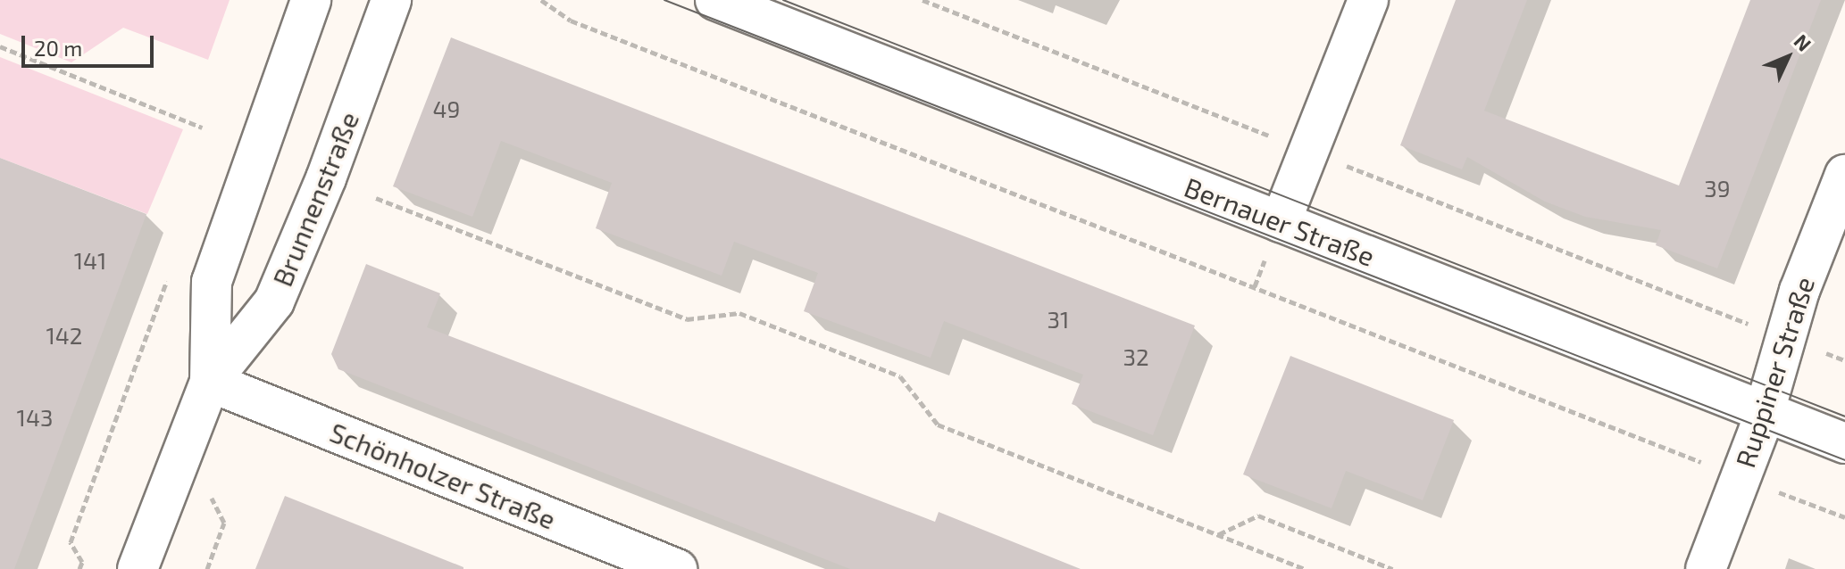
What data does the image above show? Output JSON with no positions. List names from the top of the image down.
{
  "streets": {
    "main road": [
      "Brunnenstraße",
      "Bernauer Straße",
      "Ruppiner Straße",
      "Schönholzer Straße"
    ]
  },
  "crossings": [
    ["Brunnenstraße", "Schönholzer Straße"],
    ["Bernauer Straße", "Ruppiner Straße"]
  ],
  "house_numbers": [
    "49",
    "39",
    "141",
    "31",
    "142",
    "32",
    "143"
  ],
  "scale_bar": "20 m",
  "north": "top right"
}
